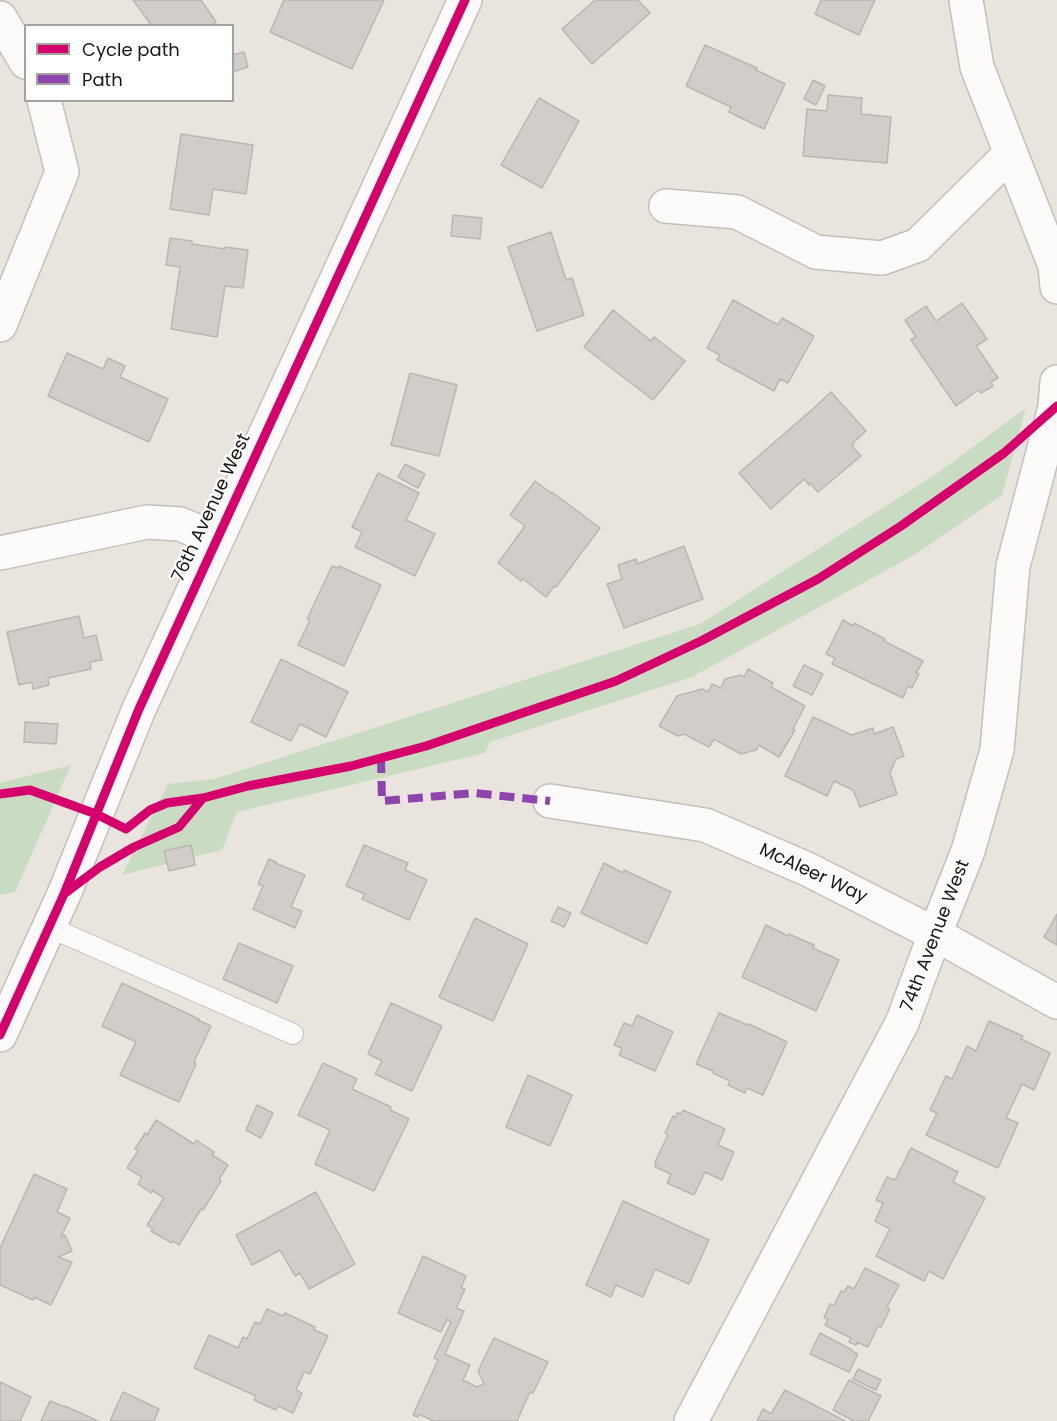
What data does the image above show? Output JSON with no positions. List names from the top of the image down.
{
  "streets": {
    "street": ["76th Avenue West", "McAleer Way", "74th Avenue West"]
  },
  "crossings": [
    ["McAleer Way", "74th Avenue West"]
  ],
  "legend": ["Cycle path", "Path"]
}
